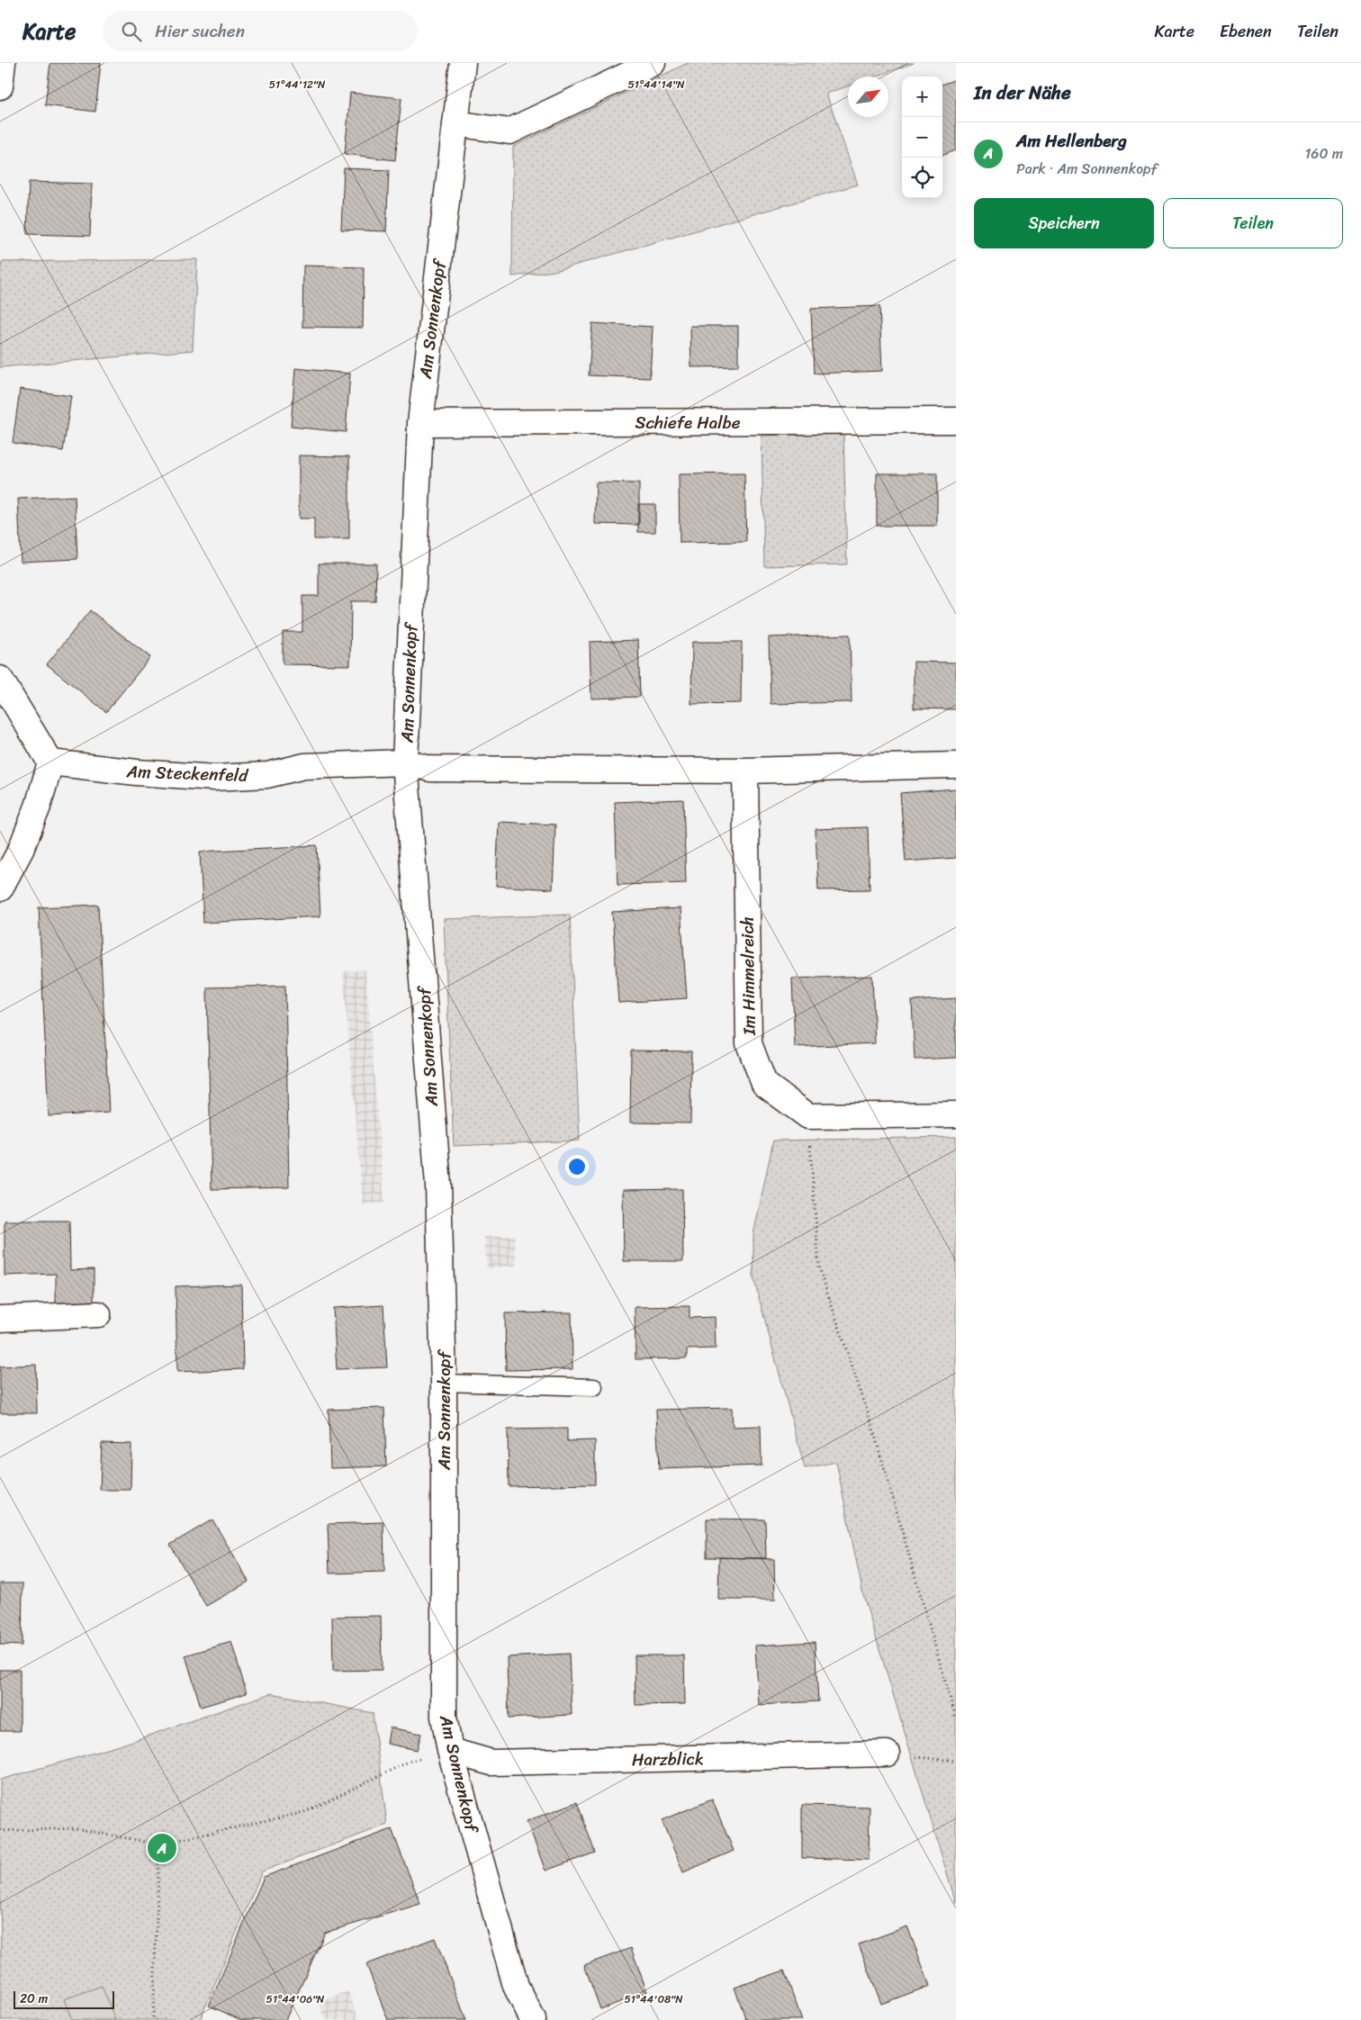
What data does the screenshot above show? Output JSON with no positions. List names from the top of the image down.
{
  "streets": {
    "street": [
      "Am Sonnenkopf",
      "Schiefe Halbe",
      "Am Steckenfeld",
      "Im Himmelreich",
      "Harzblick"
    ]
  },
  "crossings": [
    ["Am Sonnenkopf", "Schiefe Halbe"],
    ["Am Sonnenkopf", "Am Steckenfeld"],
    ["Am Sonnenkopf", "Harzblick"]
  ],
  "scale_bar": "20 m",
  "north": "top right",
  "page": {
    "header": "Karte",
    "search": "Hier suchen",
    "nav": ["Karte", "Ebenen", "Teilen"],
    "heading": "In der Nähe",
    "map_buttons": ["+", "−"],
    "list": [
      {
        "mark": "A",
        "name": "Am Hellenberg",
        "note": "Park · Am Sonnenkopf",
        "value": "160 m"
      }
    ],
    "buttons": ["Speichern", "Teilen"],
    "pins": "A",
    "scale": "20 m"
  },
  "coordinates": [
    "51°44'12\"N",
    "51°44'14\"N",
    "51°44'06\"N",
    "51°44'08\"N"
  ]
}
